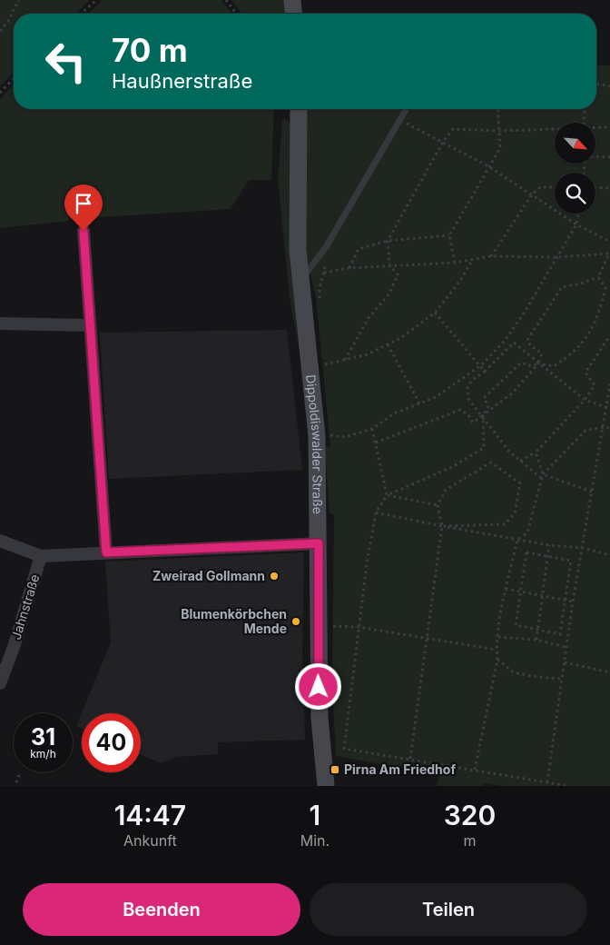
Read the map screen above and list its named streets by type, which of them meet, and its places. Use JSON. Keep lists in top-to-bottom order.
{
  "streets": {
    "street": ["Dippoldiswalder Straße", "Jahnstraße"]
  },
  "places": {
    "other": ["Zweirad Gollmann", "Blumenkörbchen Mende"],
    "transit": ["Pirna Am Friedhof"]
  },
  "north": "bottom right",
  "page": {
    "turn": ["70 m", "Haußnerstraße"],
    "speed": "31 km/h",
    "limit": "40",
    "eta": [
      "14:47",
      "Ankunft",
      "1",
      "Min.",
      "320",
      "m"
    ],
    "buttons": ["Beenden", "Teilen"]
  }
}
